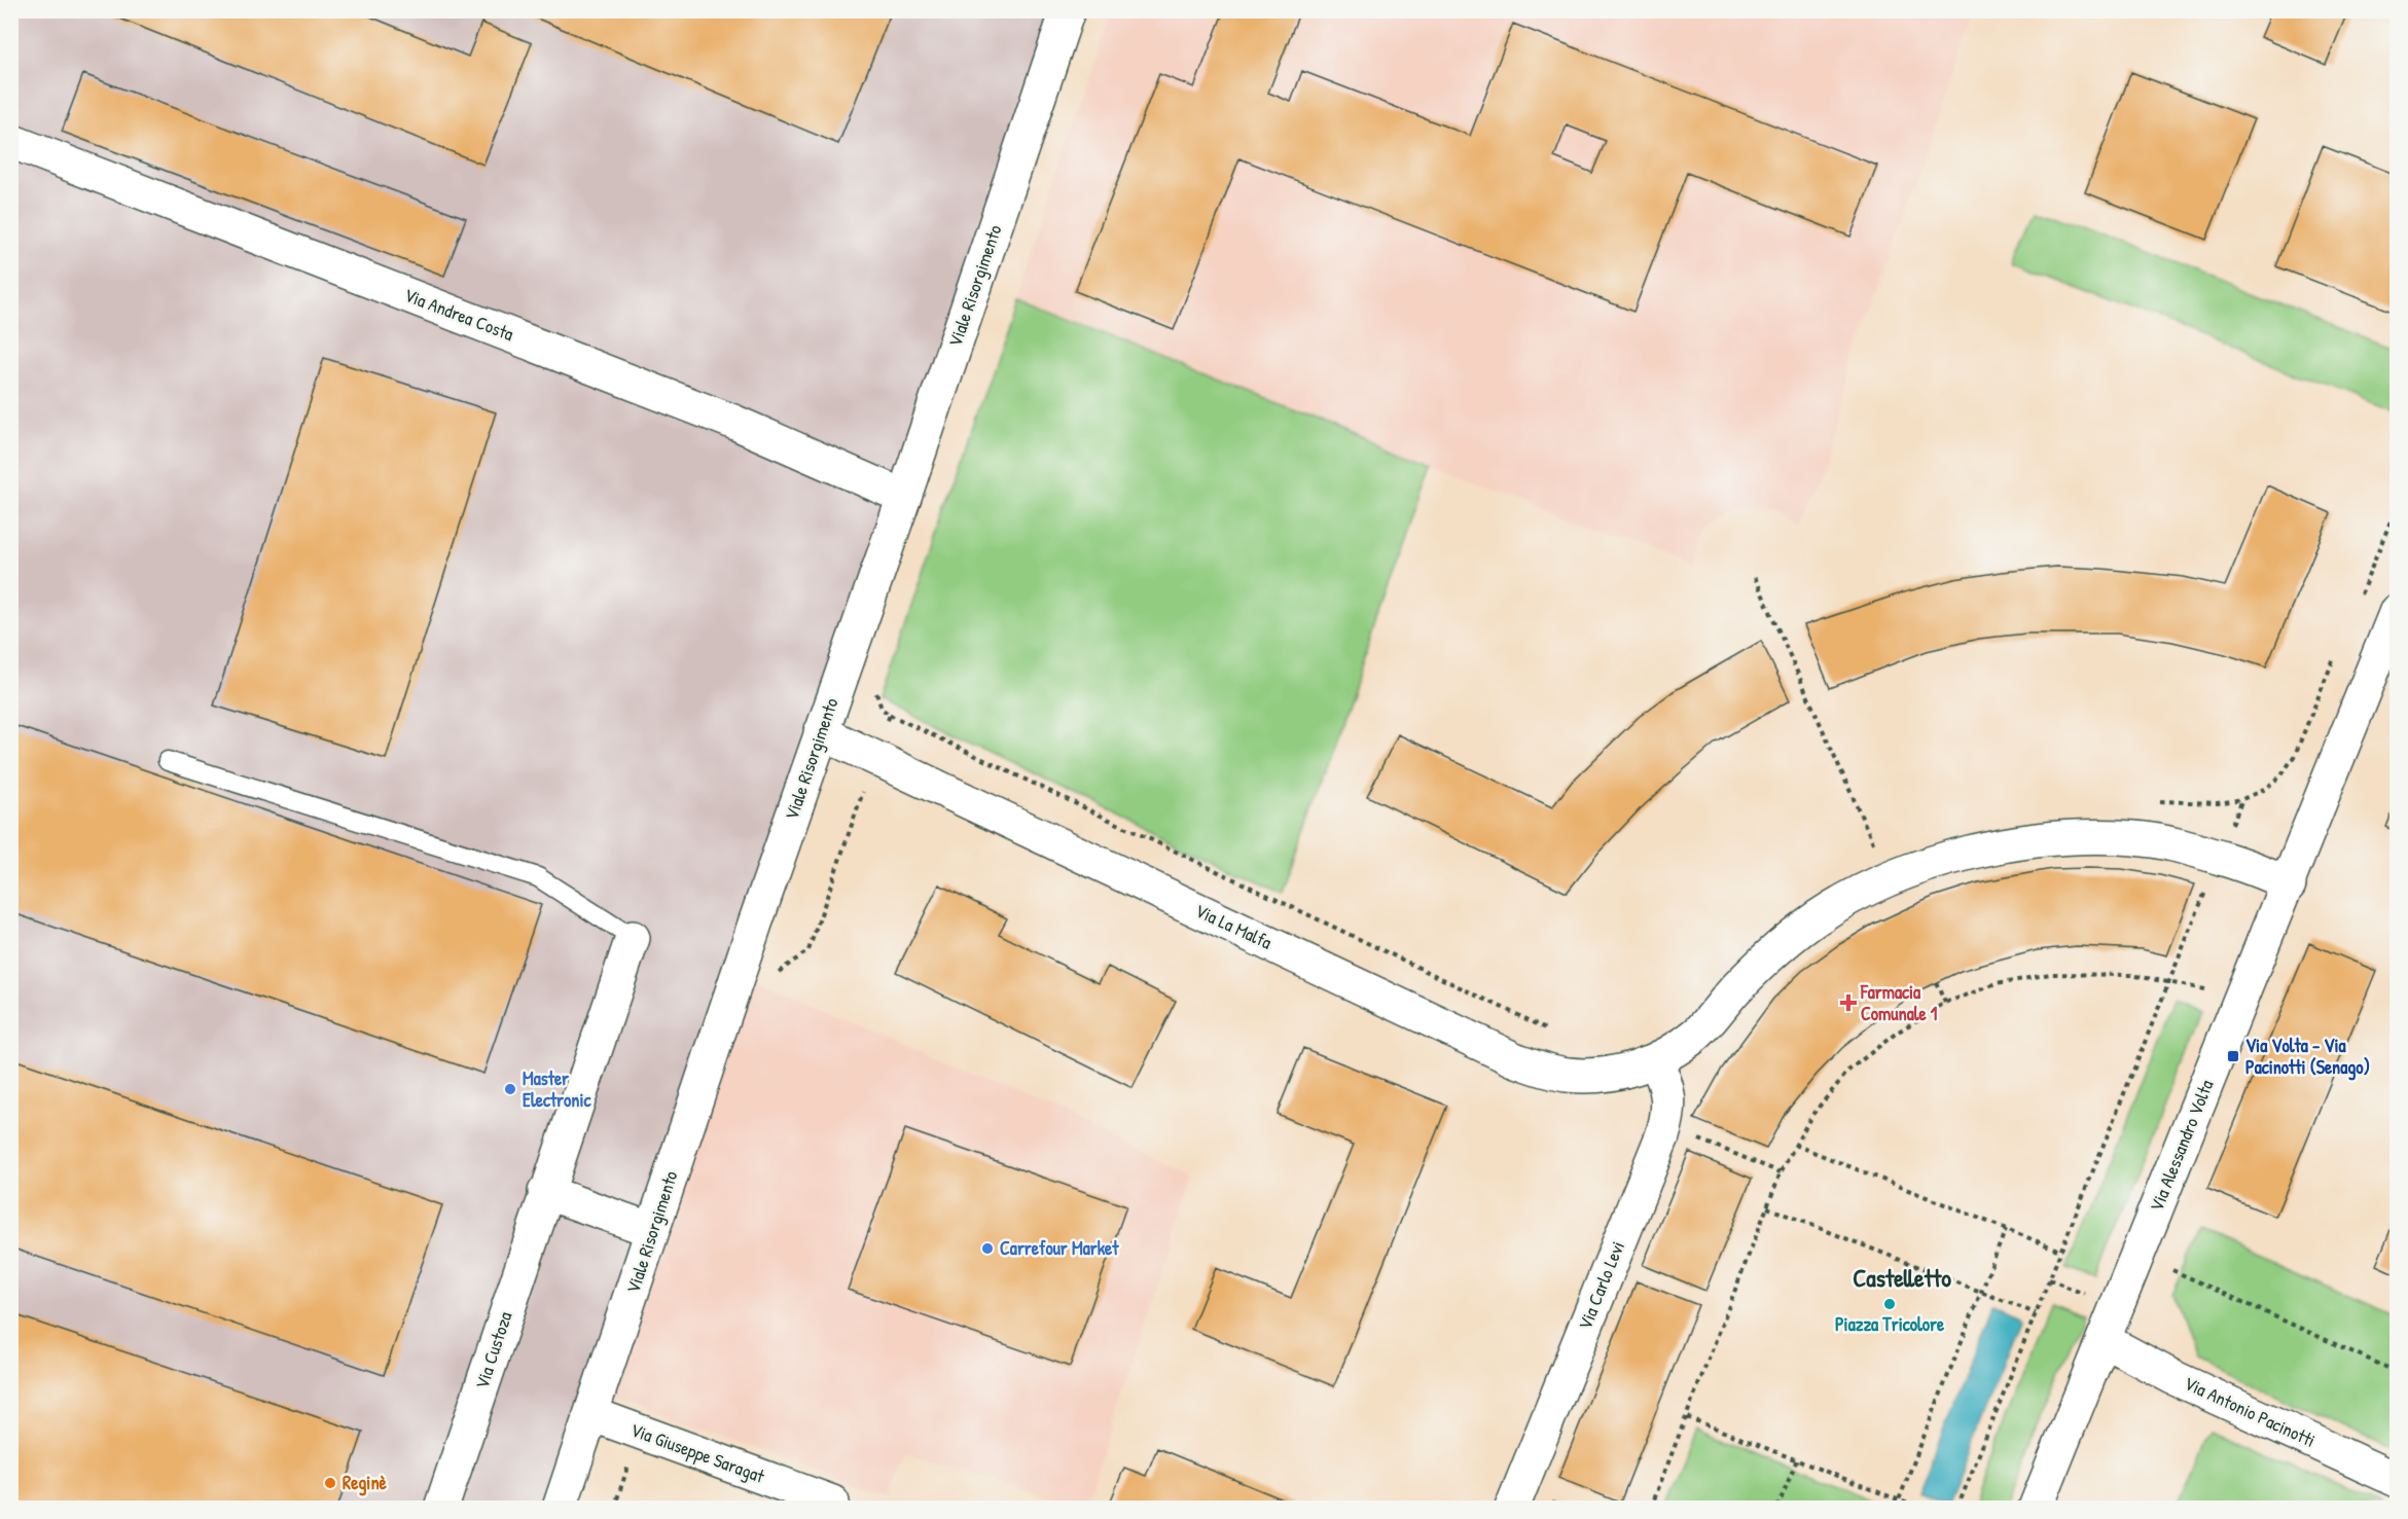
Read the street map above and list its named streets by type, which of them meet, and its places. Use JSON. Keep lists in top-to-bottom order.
{
  "streets": {
    "street": [
      "Viale Risorgimento",
      "Via Andrea Costa",
      "Via La Malfa",
      "Via Alessandro Volta",
      "Via Carlo Levi",
      "Via Custoza",
      "Via Antonio Pacinotti",
      "Via Giuseppe Saragat"
    ]
  },
  "crossings": [
    ["Viale Risorgimento", "Via Andrea Costa"],
    ["Viale Risorgimento", "Via La Malfa"],
    ["Viale Risorgimento", "Via Giuseppe Saragat"],
    ["Via La Malfa", "Via Alessandro Volta"],
    ["Via La Malfa", "Via Carlo Levi"],
    ["Via Alessandro Volta", "Via Antonio Pacinotti"]
  ],
  "districts": ["Castelletto"],
  "places": {
    "health": ["Farmacia Comunale 1"],
    "transit": ["Via Volta - Via Pacinotti (Senago)"],
    "other": [
      "Master Electronic",
      "Carrefour Market",
      "Piazza Tricolore",
      "Reginè"
    ]
  }
}
